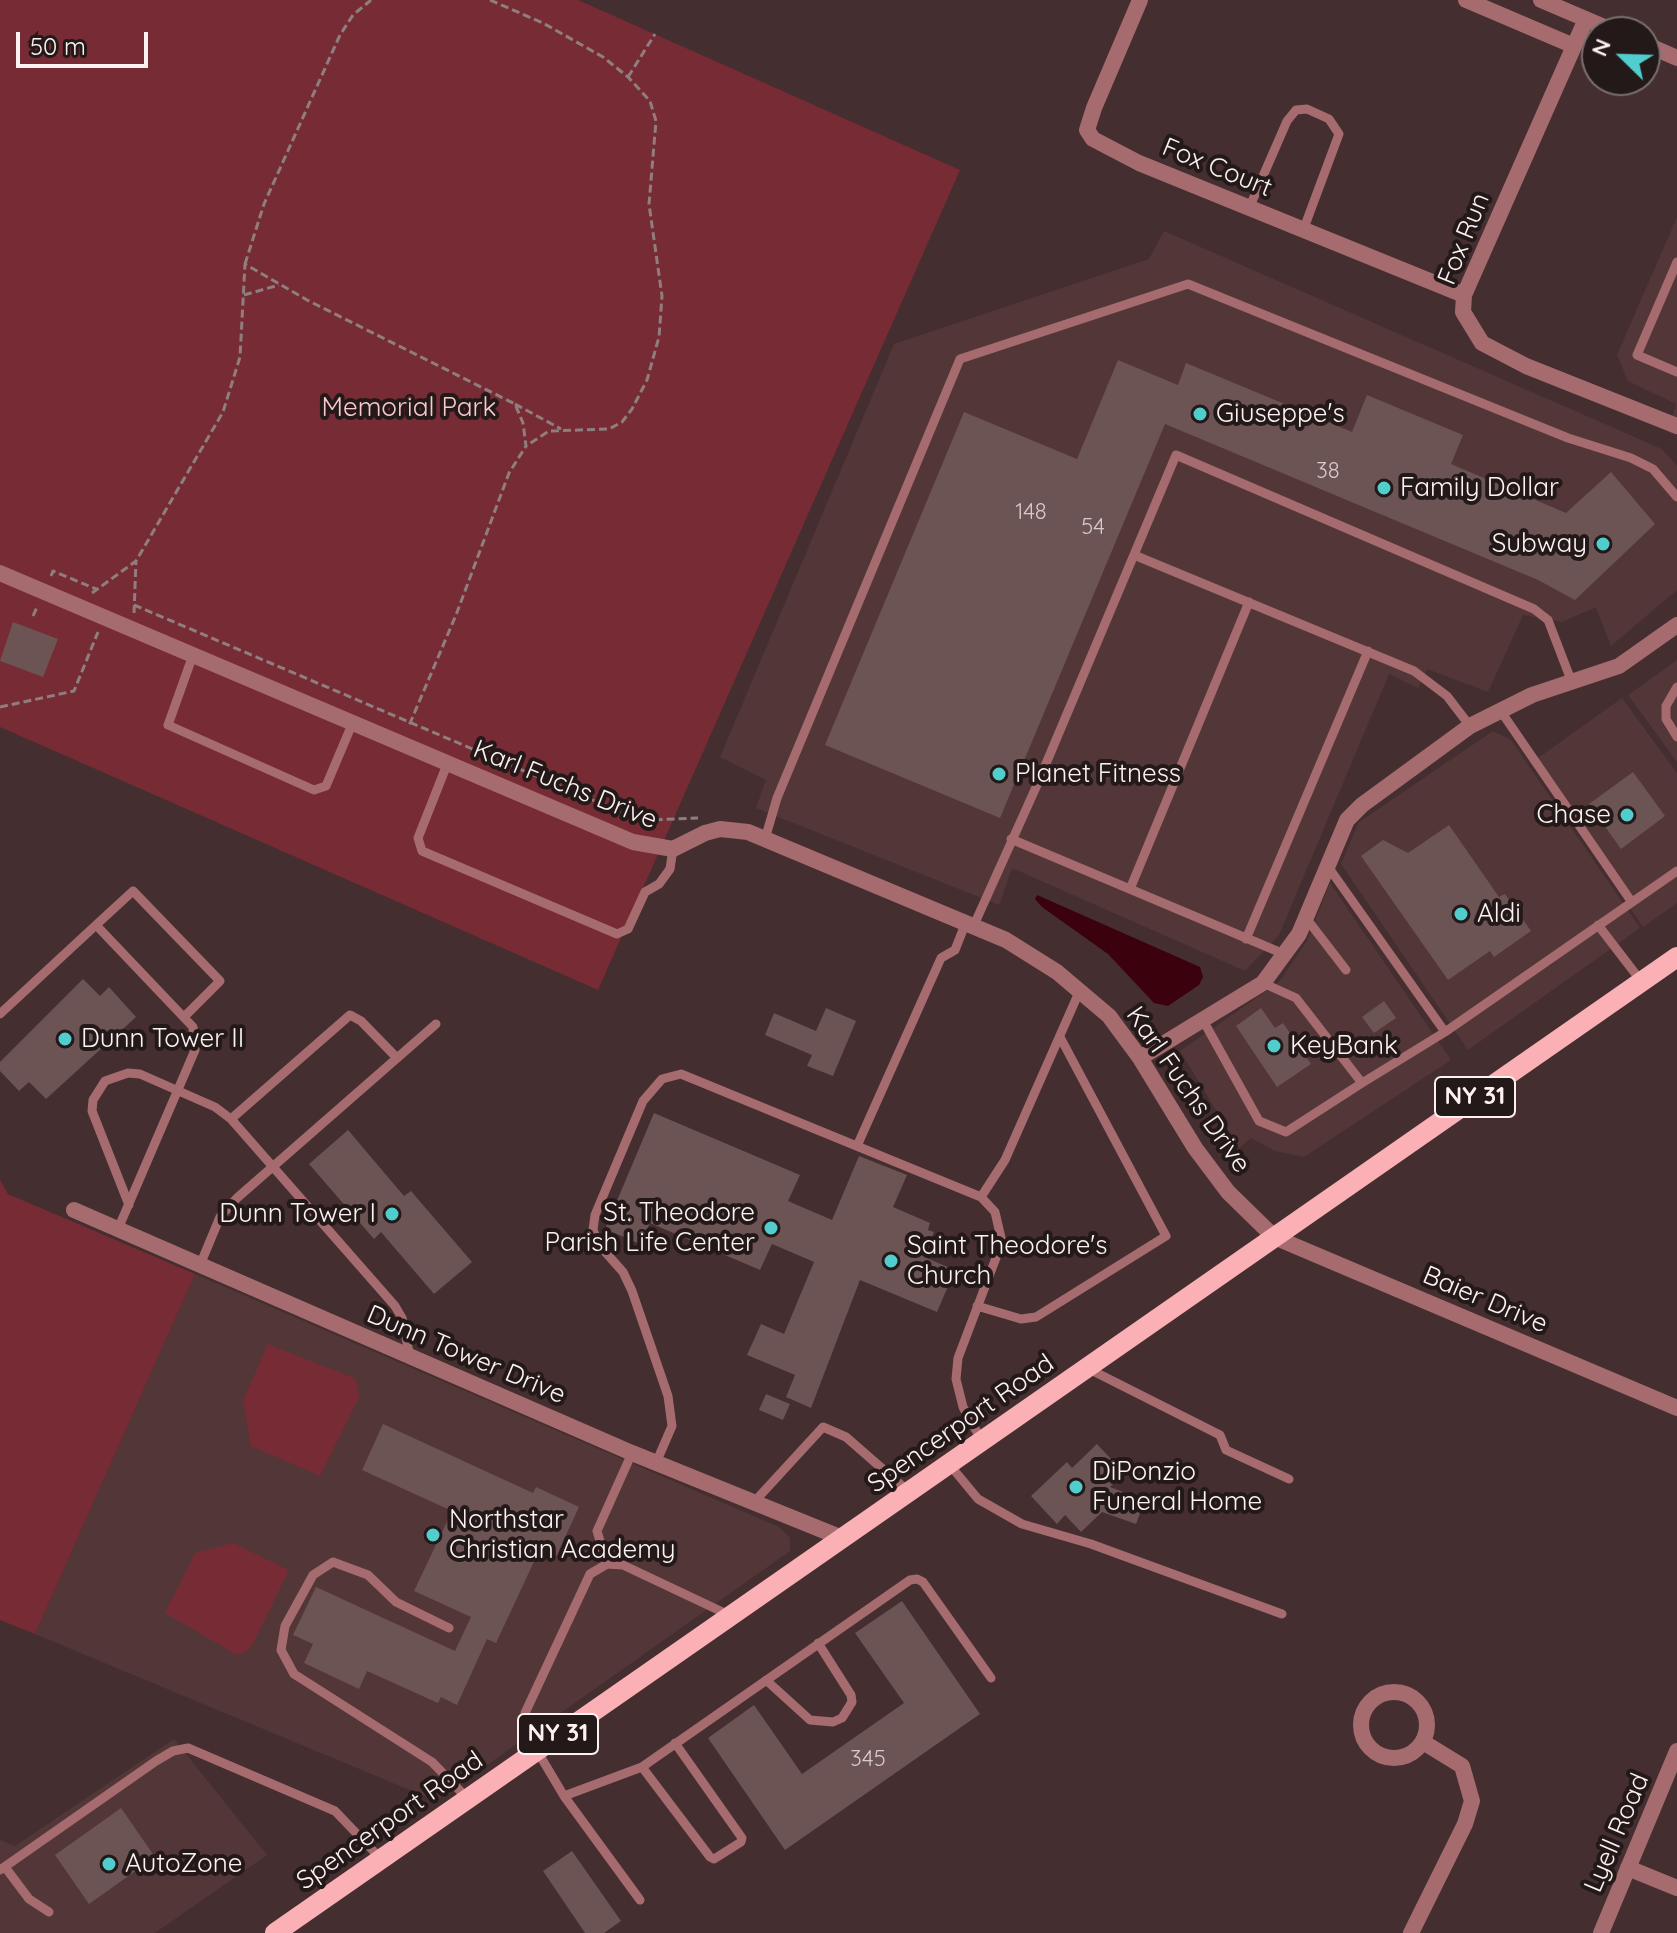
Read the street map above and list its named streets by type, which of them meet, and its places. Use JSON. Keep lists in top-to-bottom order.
{
  "streets": {
    "main road": ["NY 31", "Spencerport Road"],
    "street": [
      "Fox Court",
      "Fox Run",
      "Karl Fuchs Drive",
      "Baier Drive",
      "Dunn Tower Drive",
      "Lyell Road"
    ]
  },
  "crossings": [
    ["Fox Court", "Fox Run"],
    ["Karl Fuchs Drive", "Baier Drive"],
    ["Karl Fuchs Drive", "Spencerport Road"],
    ["Baier Drive", "Spencerport Road"],
    ["Dunn Tower Drive", "Spencerport Road"]
  ],
  "parks": ["Memorial Park"],
  "places": [
    "Giuseppe's",
    "Family Dollar",
    "Subway",
    "Planet Fitness",
    "Chase",
    "Aldi",
    "Dunn Tower II",
    "KeyBank",
    "Dunn Tower I",
    "St. Theodore Parish Life Center",
    "Saint Theodore's Church",
    "DiPonzio Funeral Home",
    "Northstar Christian Academy",
    "AutoZone"
  ],
  "house_numbers": [
    "38",
    "148",
    "54",
    "345"
  ],
  "scale_bar": "50 m",
  "north": "top left"
}
